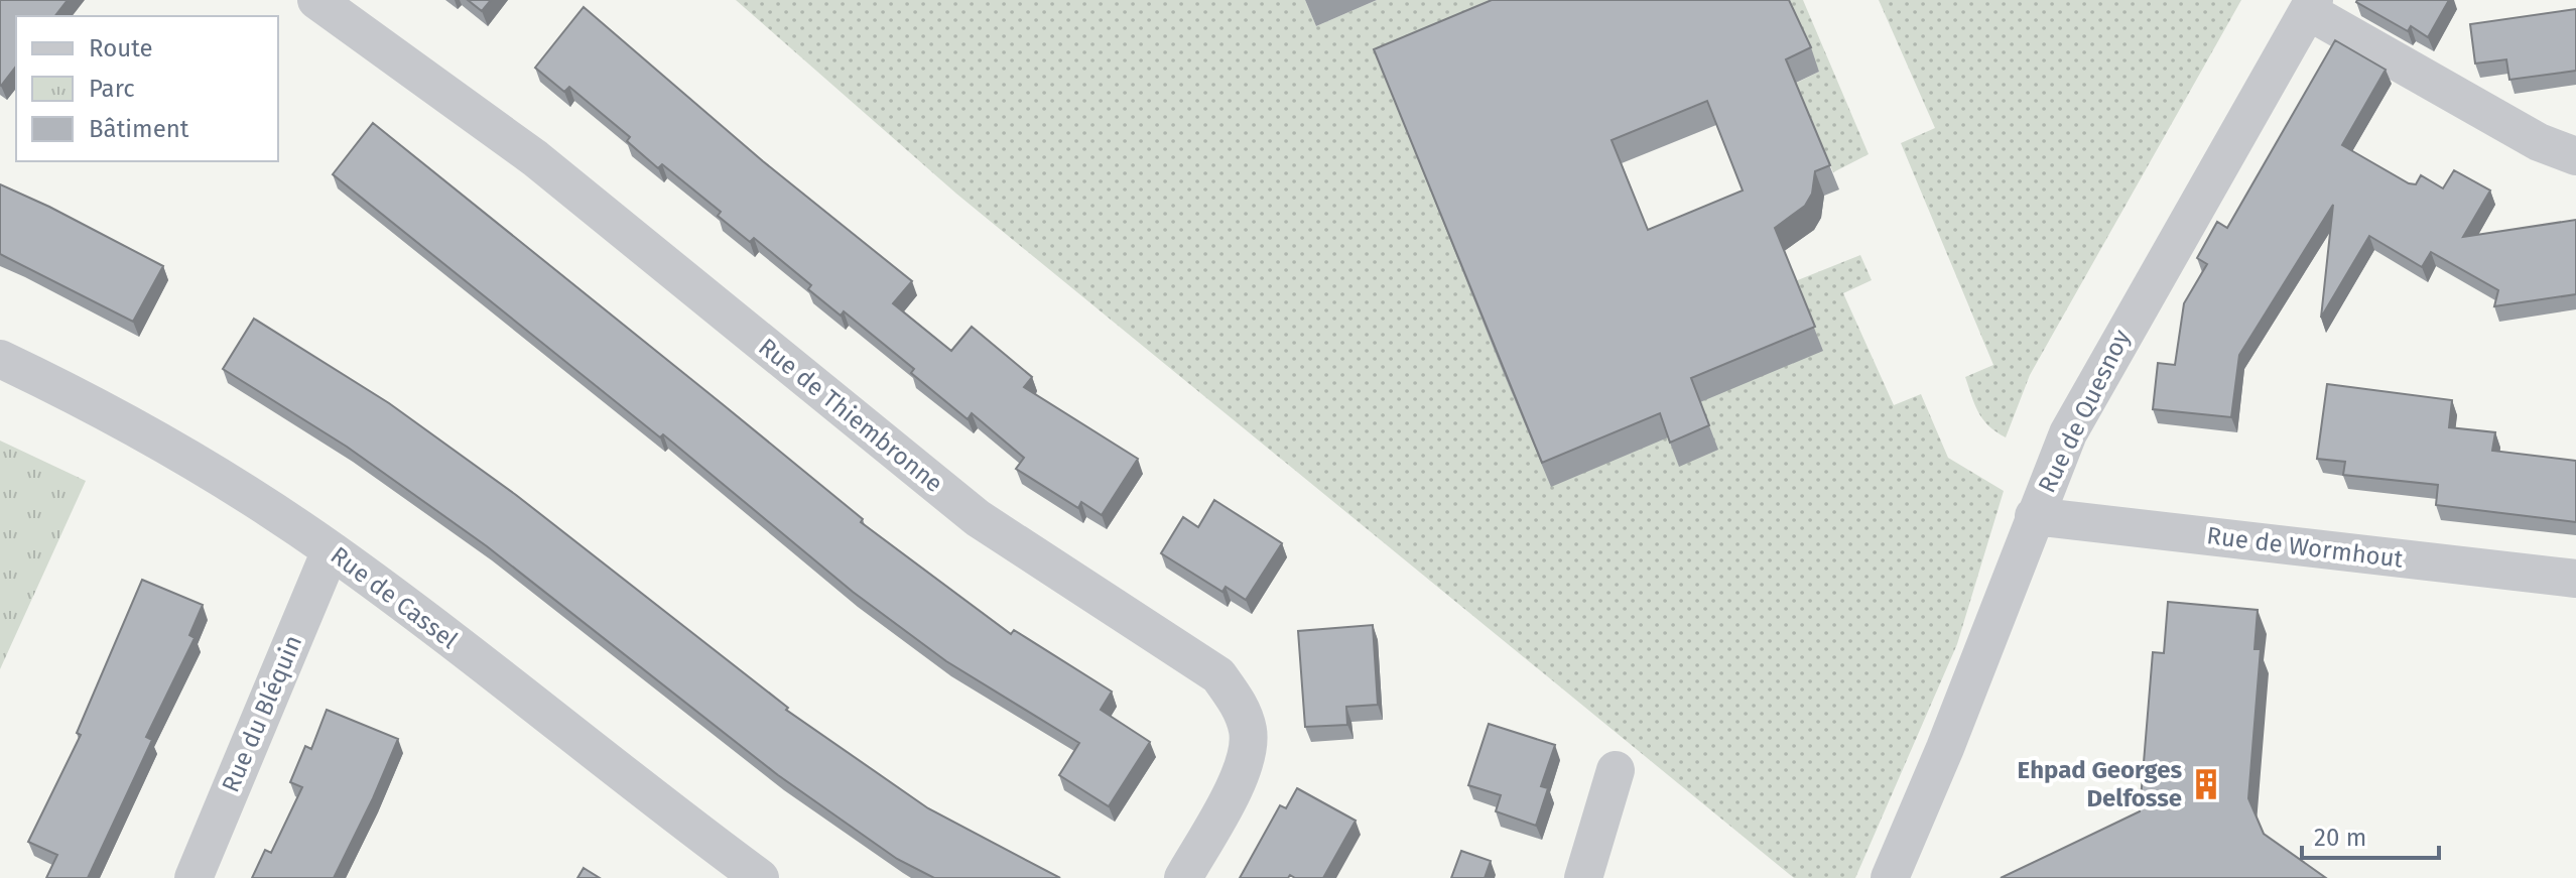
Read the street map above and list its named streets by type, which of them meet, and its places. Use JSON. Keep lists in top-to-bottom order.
{
  "streets": {
    "street": [
      "Rue de Quesnoy",
      "Rue de Thiembronne",
      "Rue de Wormhout",
      "Rue de Cassel",
      "Rue du Bléquin"
    ]
  },
  "crossings": [
    ["Rue de Quesnoy", "Rue de Wormhout"],
    ["Rue de Cassel", "Rue du Bléquin"]
  ],
  "places": {
    "building": ["Ehpad Georges Delfosse"]
  },
  "legend": ["Route", "Parc", "Bâtiment"],
  "scale_bar": "20 m"
}
